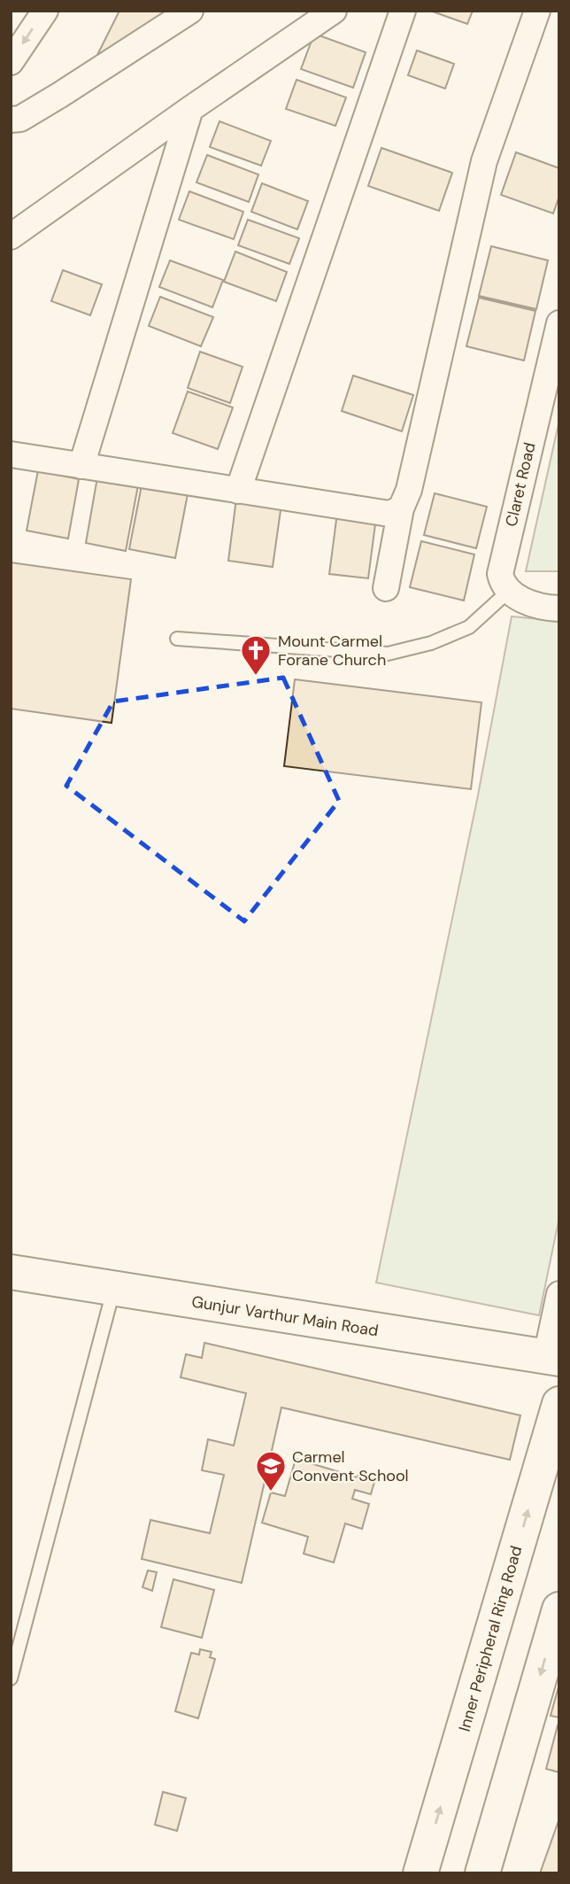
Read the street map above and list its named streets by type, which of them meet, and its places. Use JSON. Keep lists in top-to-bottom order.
{
  "streets": {
    "main road": ["Gunjur Varthur Main Road", "Inner Peripheral Ring Road"],
    "street": ["Claret Road"]
  },
  "places": {
    "church": ["Mount Carmel Forane Church"],
    "school or university": ["Carmel Convent School"]
  }
}
